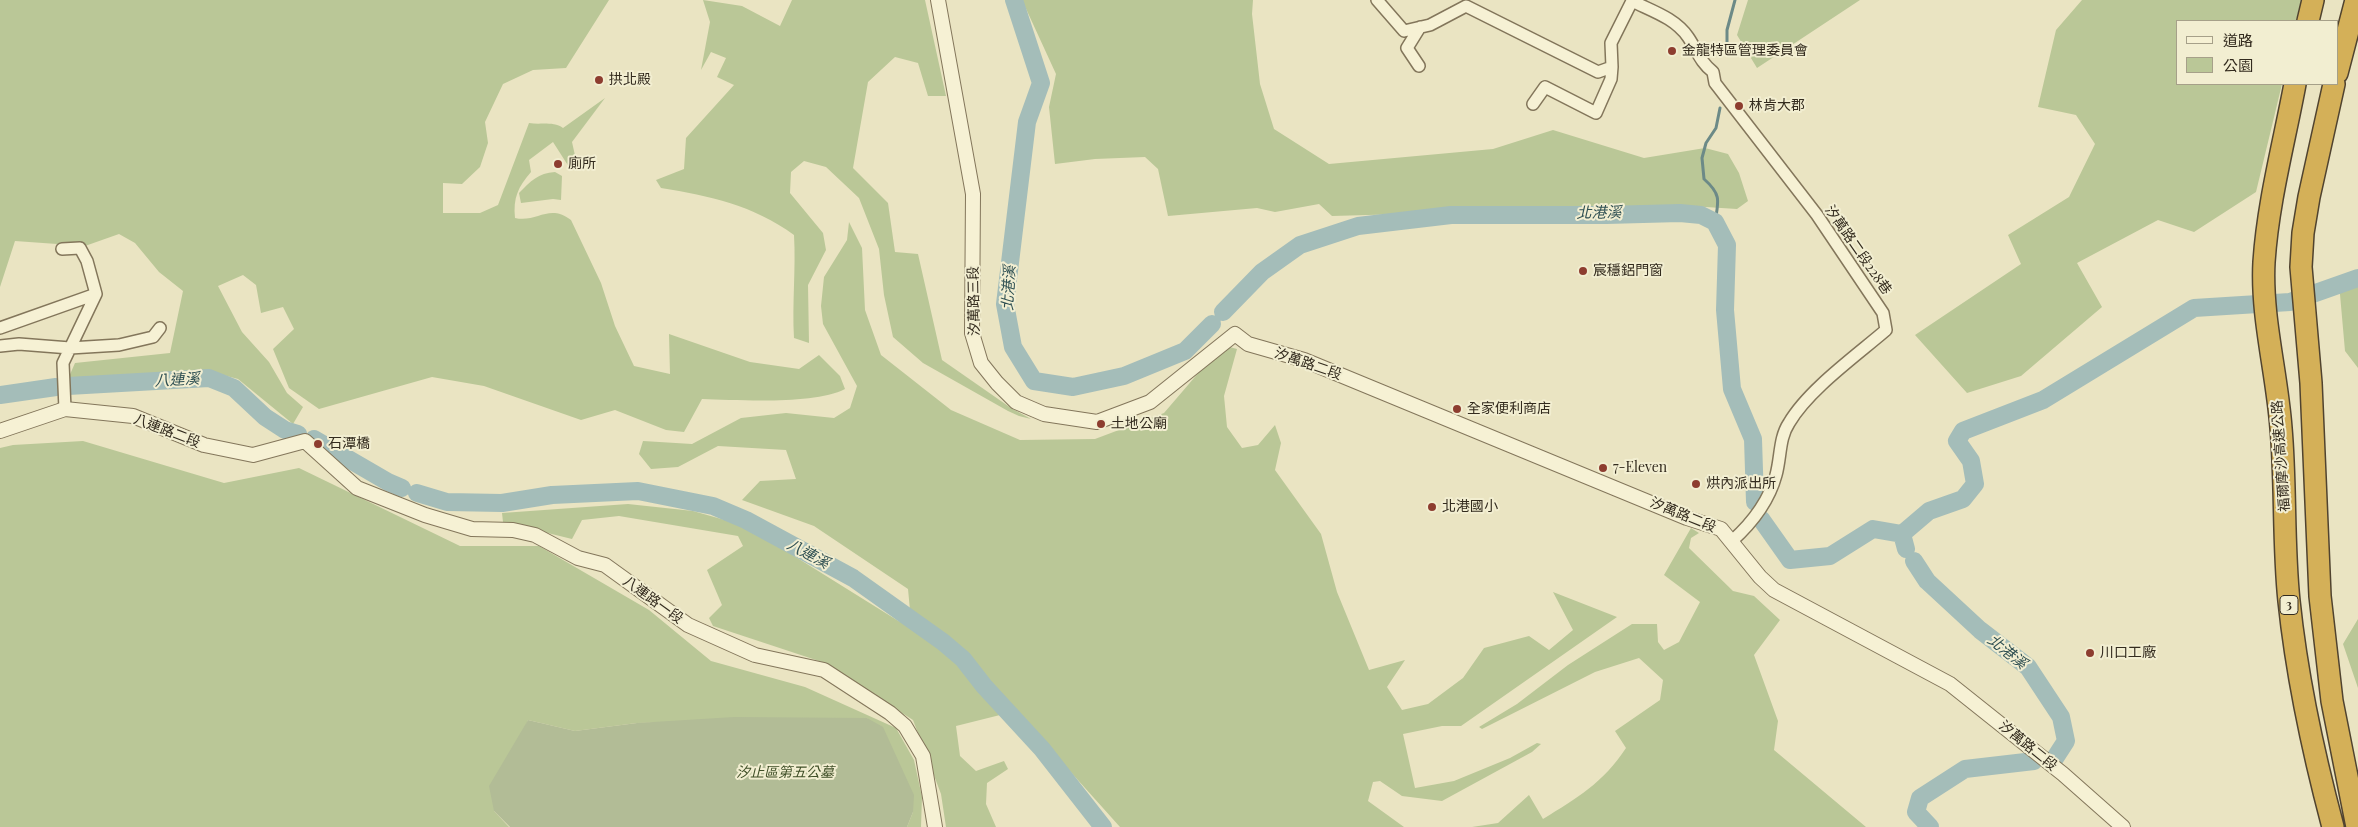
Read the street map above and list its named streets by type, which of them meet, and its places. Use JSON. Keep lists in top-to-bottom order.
{
  "streets": {
    "highway": ["福爾摩沙高速公路", "3"],
    "street": [
      "汐萬路二段228巷",
      "汐萬路三段",
      "汐萬路二段",
      "八連路二段",
      "八連路一段"
    ]
  },
  "crossings": [
    ["汐萬路二段228巷", "汐萬路二段"],
    ["汐萬路三段", "汐萬路二段"],
    ["八連路二段", "八連路一段"]
  ],
  "water": ["北港溪", "八連溪"],
  "parks": ["汐止區第五公墓"],
  "places": [
    "金龍特區管理委員會",
    "拱北殿",
    "林肯大郡",
    "廁所",
    "宸穩鋁門窗",
    "全家便利商店",
    "土地公廟",
    "石潭橋",
    "7-Eleven",
    "烘內派出所",
    "北港國小",
    "川口工廠"
  ],
  "legend": ["道路", "公園"]
}
